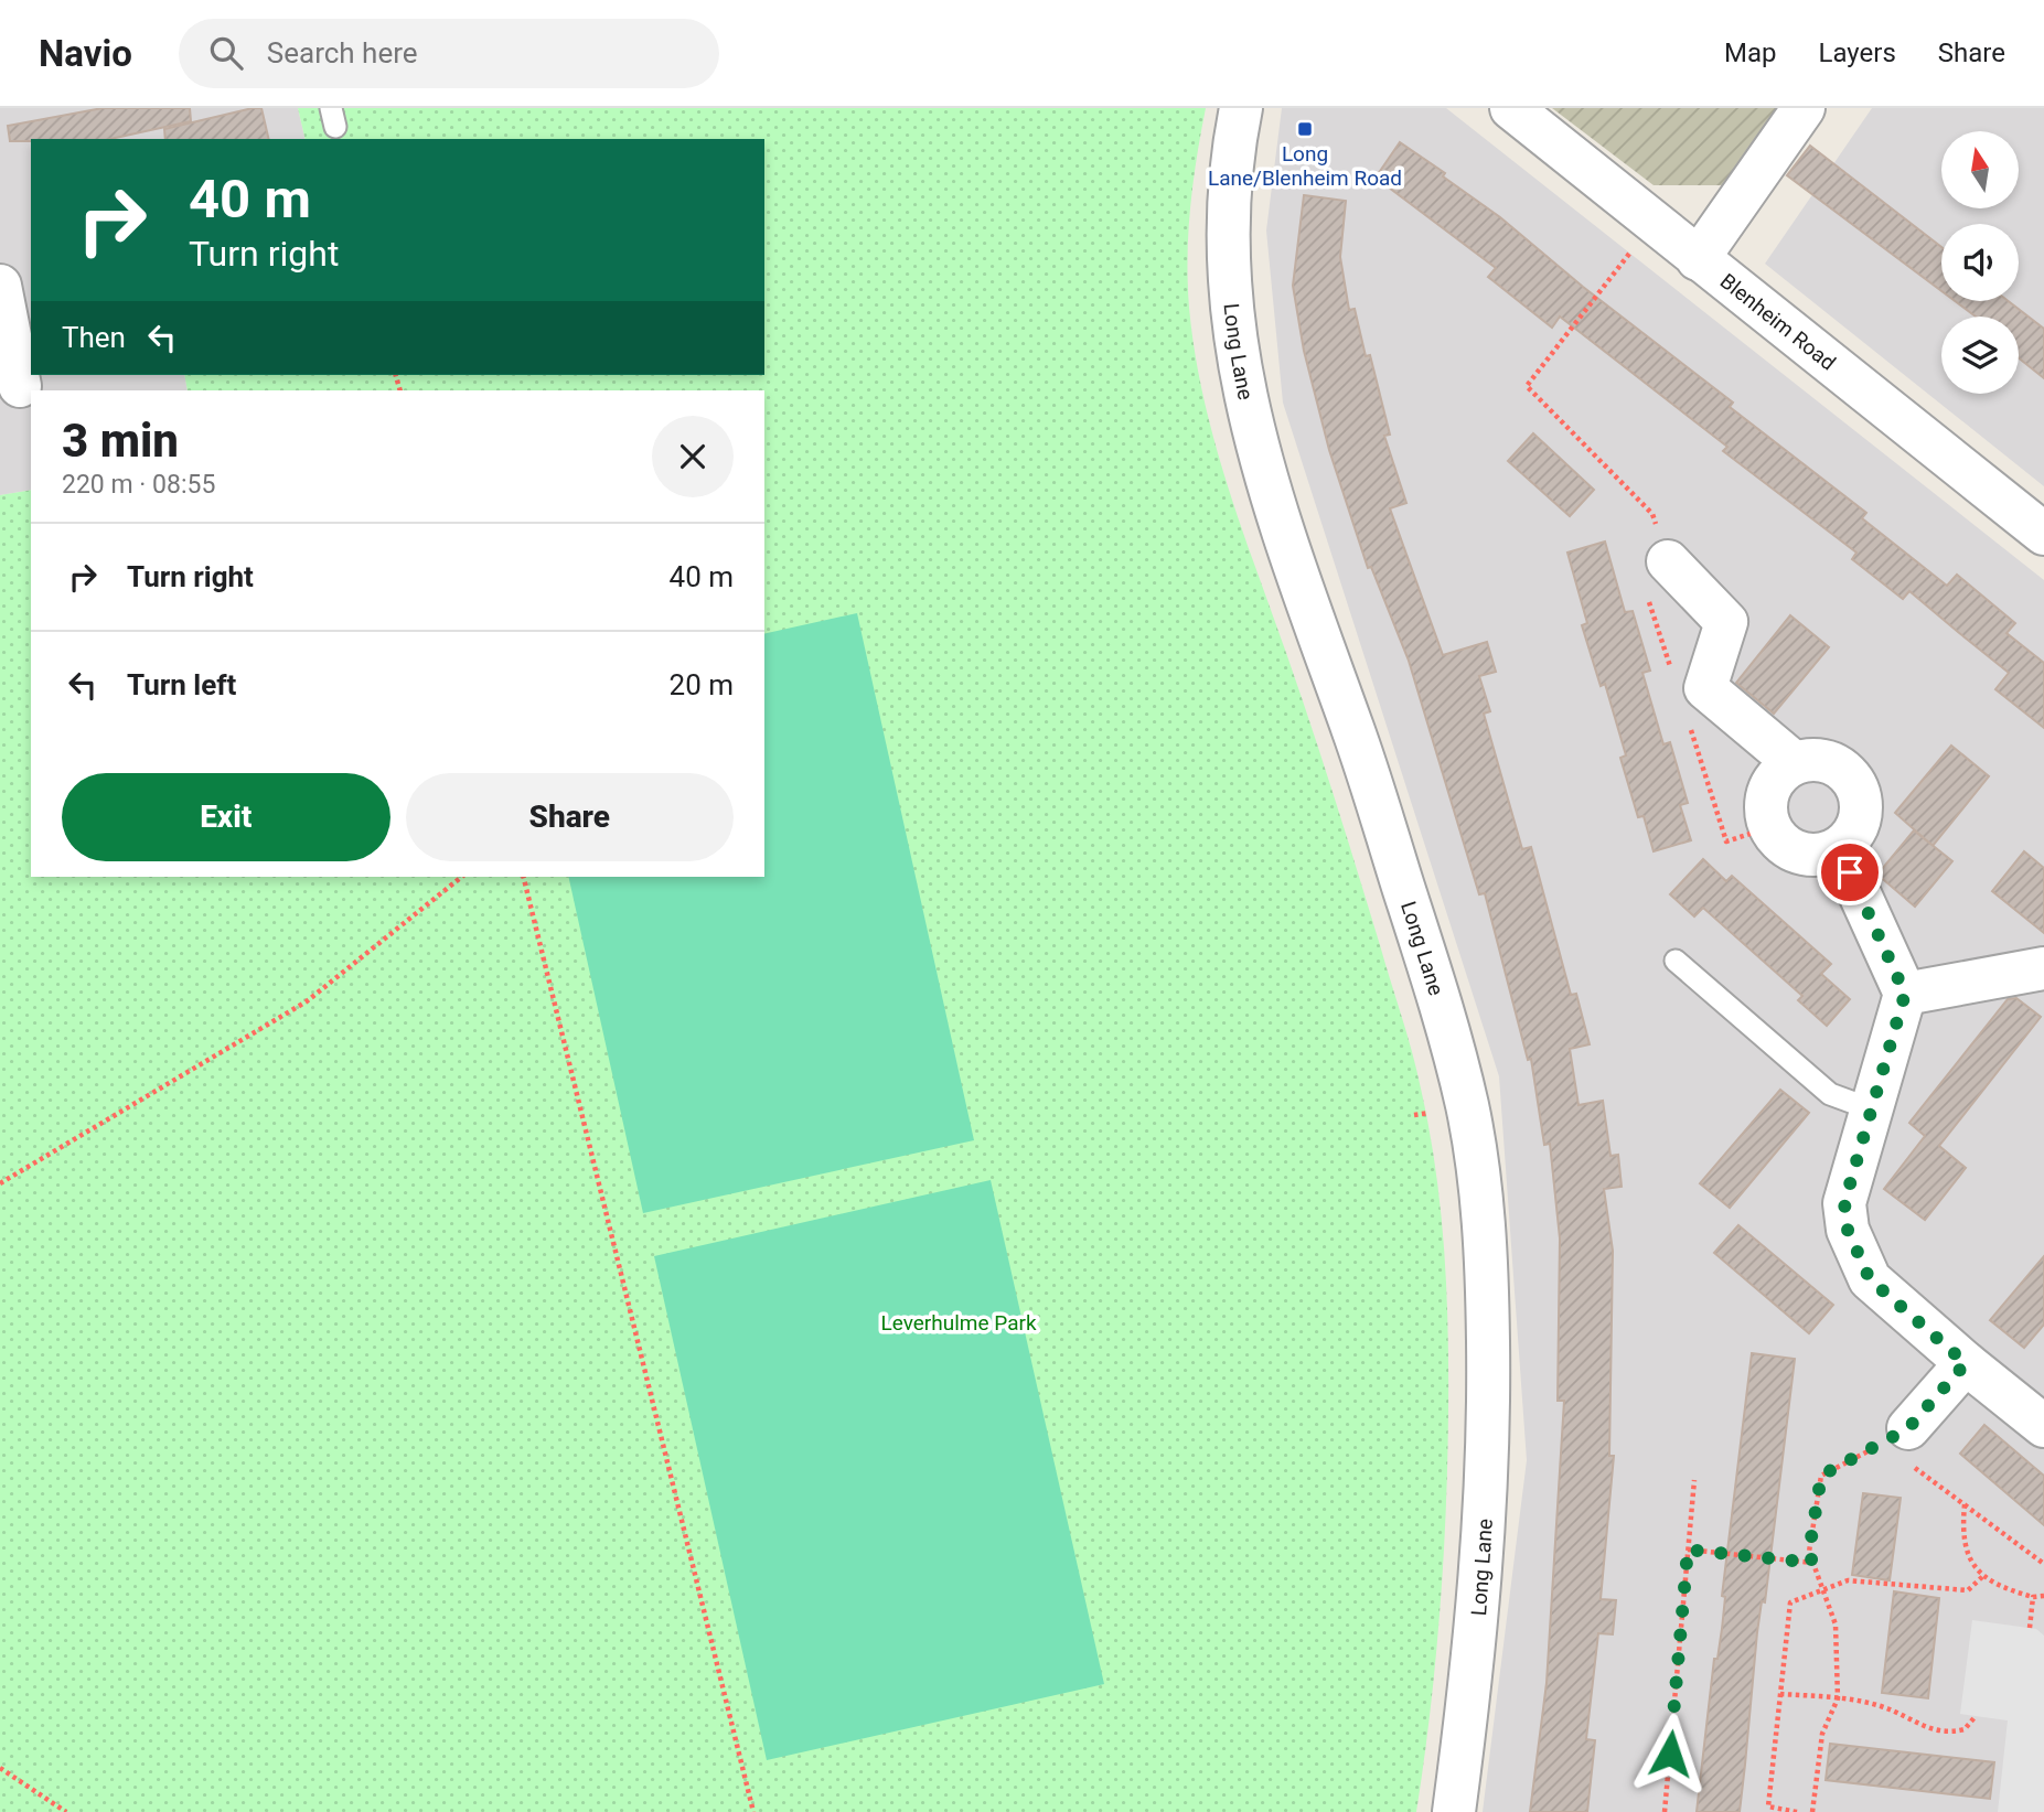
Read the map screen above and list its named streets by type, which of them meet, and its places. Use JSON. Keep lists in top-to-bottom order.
{
  "streets": {
    "street": ["Blenheim Road", "Long Lane"]
  },
  "parks": ["Leverhulme Park"],
  "places": {
    "transit": ["Long Lane/Blenheim Road"]
  },
  "north": "top",
  "page": {
    "header": "Navio",
    "search": "Search here",
    "nav": ["Map", "Layers", "Share"],
    "turn": ["40 m", "Turn right"],
    "then": "Then",
    "heading": ["3 min", "220 m · 08:55"],
    "list": [
      {
        "name": "Turn right",
        "value": "40 m"
      },
      {
        "name": "Turn left",
        "value": "20 m"
      }
    ],
    "buttons": ["Exit", "Share"]
  }
}
